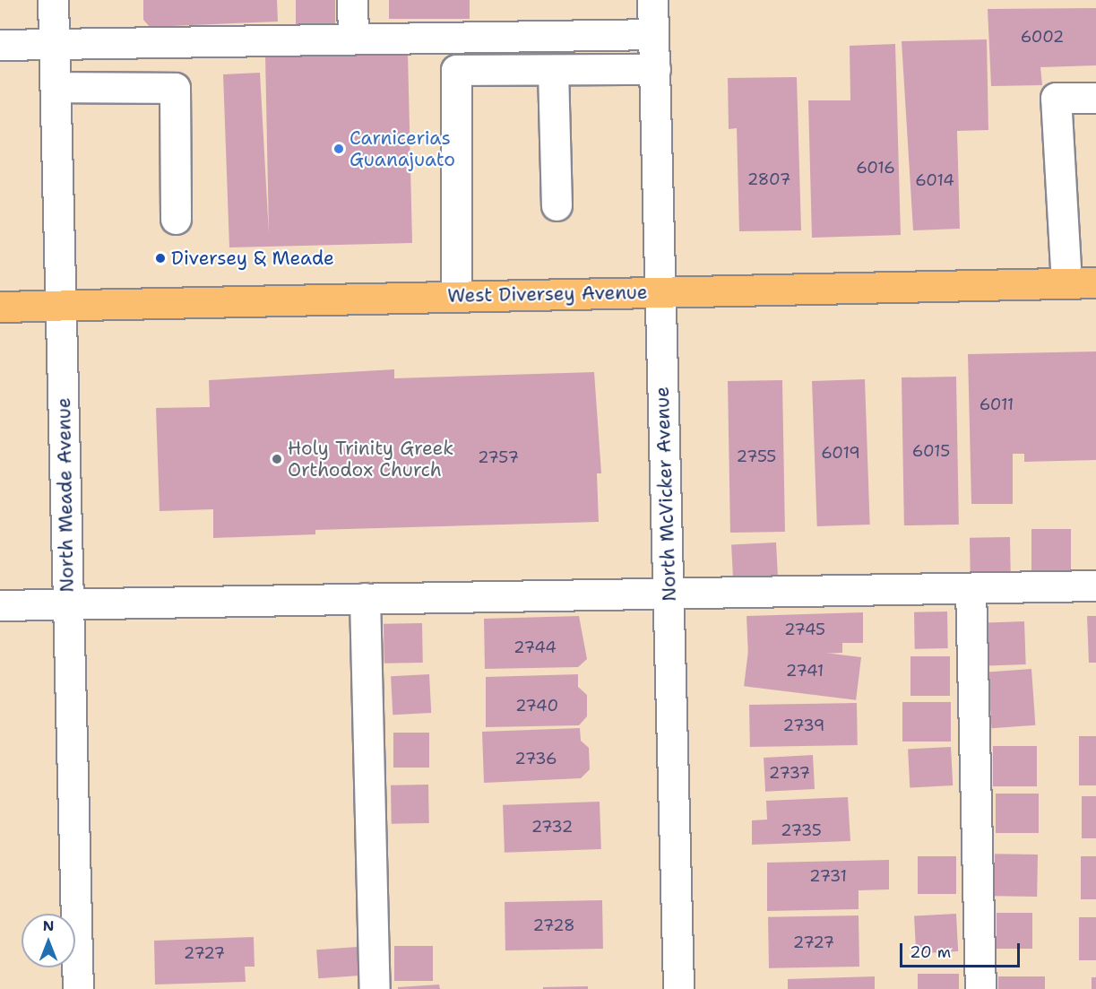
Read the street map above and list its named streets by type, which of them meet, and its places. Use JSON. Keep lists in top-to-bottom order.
{
  "streets": {
    "main road": ["West Diversey Avenue"],
    "street": ["North McVicker Avenue", "North Meade Avenue"]
  },
  "crossings": [
    ["West Diversey Avenue", "North McVicker Avenue"],
    ["West Diversey Avenue", "North Meade Avenue"]
  ],
  "places": ["Carnicerias Guanajuato", "Diversey & Meade", "Holy Trinity Greek Orthodox Church"],
  "house_numbers": [
    "6002",
    "6016",
    "2807",
    "6014",
    "6011",
    "6015",
    "6019",
    "2755",
    "2757",
    "2745",
    "2744",
    "2741",
    "2740",
    "2739",
    "2736",
    "2737",
    "2732",
    "2735",
    "2731",
    "2728",
    "2727",
    "2727"
  ],
  "scale_bar": "20 m",
  "north": "top"
}
